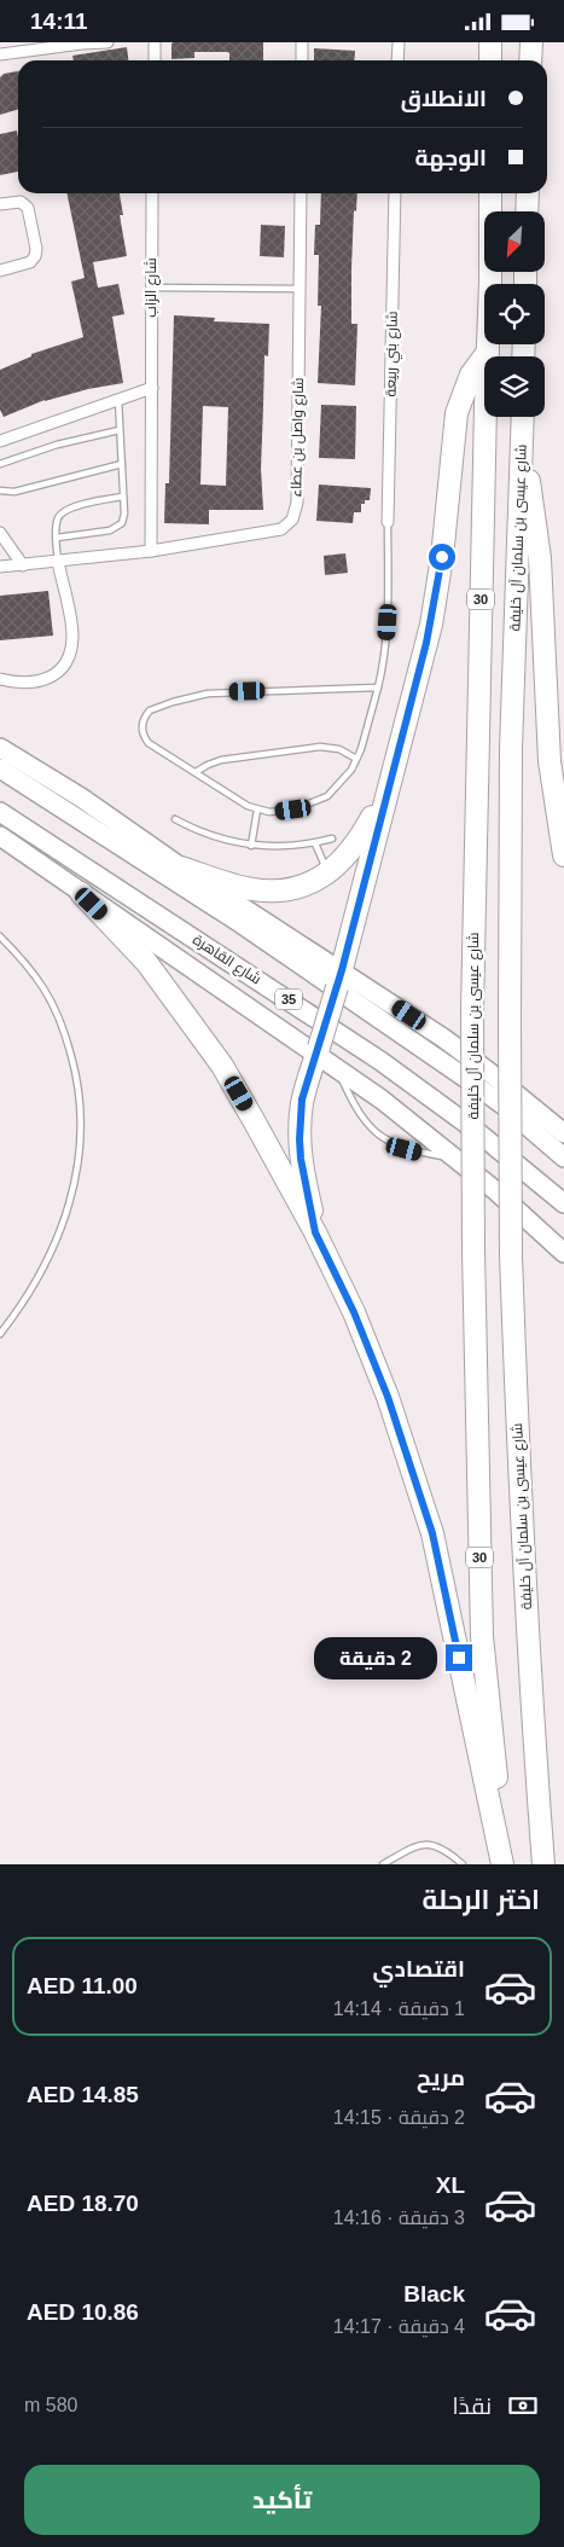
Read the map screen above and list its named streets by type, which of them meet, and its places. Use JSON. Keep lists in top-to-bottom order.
{
  "streets": {
    "highway": ["شارع عيسى بن سلمان آل خليفة", "30"],
    "main road": ["شارع القاهرة", "35"],
    "street": ["شارع الزاب", "شارع بني ربيعة", "شارع واصل بن عطاء"]
  },
  "crossings": [
    ["شارع الزاب", "شارع واصل بن عطاء"]
  ],
  "north": "bottom left",
  "page": {
    "status": "14:11",
    "banner": ["الانطلاق", "الوجهة"],
    "bubble": "2 دقيقة",
    "heading": "اختر الرحلة",
    "list": [
      {
        "name": "اقتصادي",
        "note": "1 دقيقة · 14:14",
        "value": "AED 11.00"
      },
      {
        "name": "مريح",
        "note": "2 دقيقة · 14:15",
        "value": "AED 14.85"
      },
      {
        "name": "XL",
        "note": "3 دقيقة · 14:16",
        "value": "AED 18.70"
      },
      {
        "name": "Black",
        "note": "4 دقيقة · 14:17",
        "value": "AED 10.86"
      }
    ],
    "pay": ["نقدًا", "580 m"],
    "buttons": "تأكيد"
  }
}
